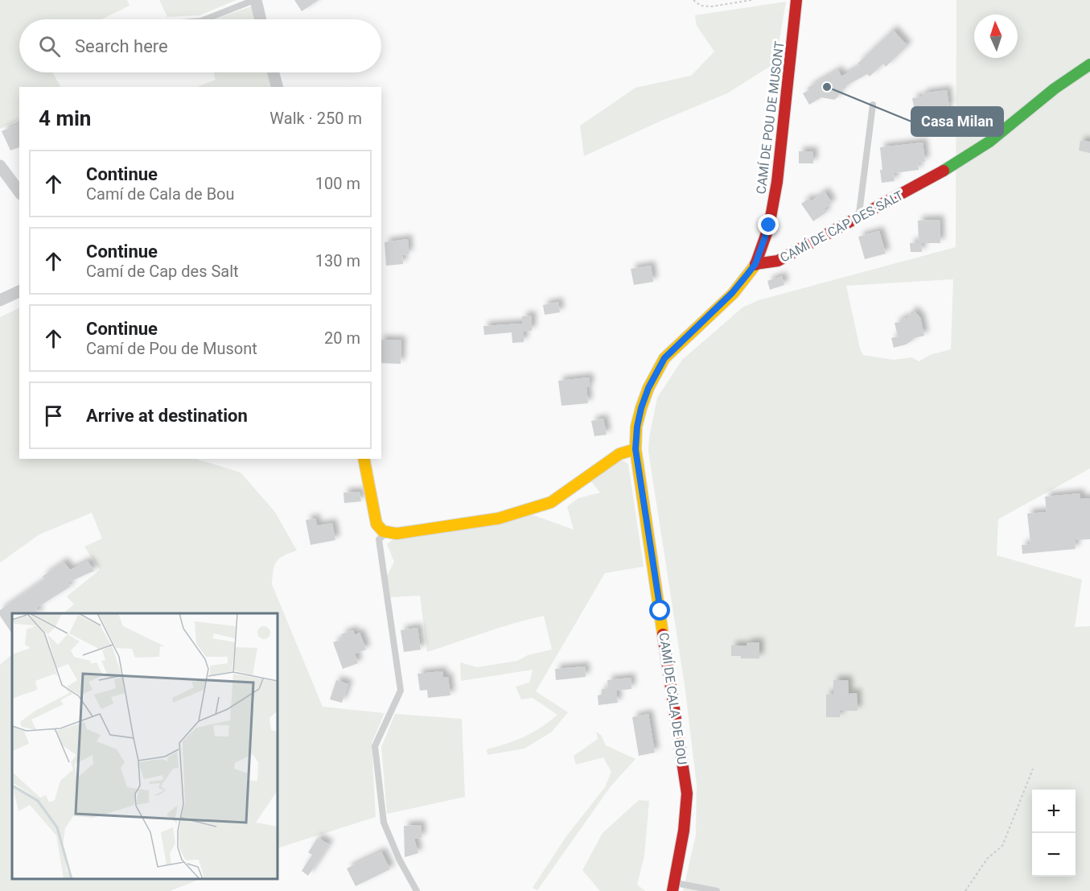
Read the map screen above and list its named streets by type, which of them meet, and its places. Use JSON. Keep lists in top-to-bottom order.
{
  "streets": {
    "street": ["CAMÍ DE POU DE MUSONT", "CAMÍ DE CAP DES SALT", "CAMÍ DE CALA DE BOU"]
  },
  "crossings": [
    ["CAMÍ DE POU DE MUSONT", "CAMÍ DE CAP DES SALT"]
  ],
  "places": ["Casa Milan"],
  "north": "top",
  "page": {
    "search": "Search here",
    "heading": ["4 min", "Walk · 250 m"],
    "list": [
      ["Continue", "Camí de Cala de Bou", "100 m"],
      ["Continue", "Camí de Cap des Salt", "130 m"],
      ["Continue", "Camí de Pou de Musont", "20 m"],
      "Arrive at destination"
    ],
    "map_buttons": ["+", "−"]
  }
}
